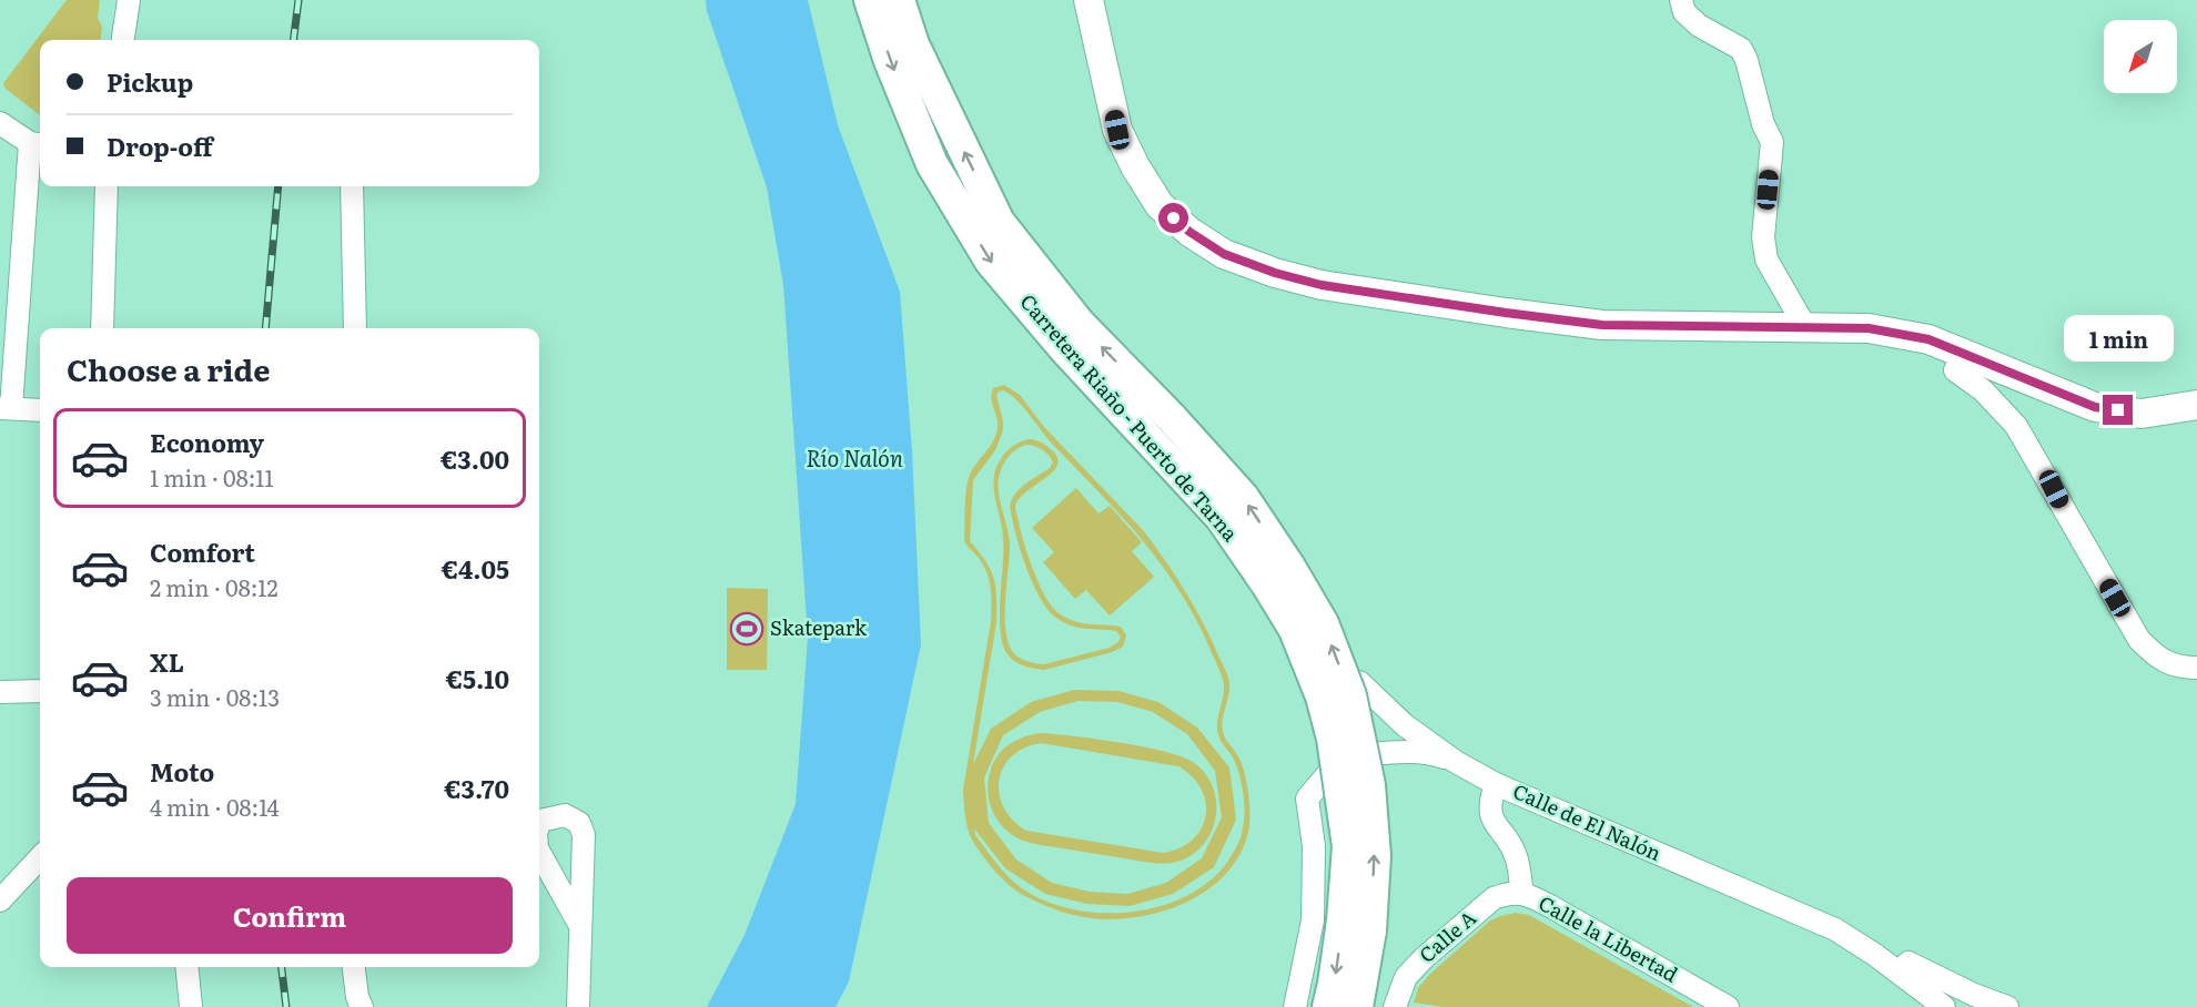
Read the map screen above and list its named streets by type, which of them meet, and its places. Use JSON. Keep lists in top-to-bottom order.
{
  "streets": {
    "highway": ["Carretera Riaño - Puerto de Tarna"],
    "street": ["Calle de El Nalón", "Calle A", "Calle la Libertad"]
  },
  "crossings": [
    ["Calle A", "Calle la Libertad"]
  ],
  "water": ["Río Nalón"],
  "places": {
    "sports": ["Skatepark"]
  },
  "north": "bottom left",
  "page": {
    "banner": ["Pickup", "Drop-off"],
    "bubble": "1 min",
    "heading": "Choose a ride",
    "list": [
      {
        "name": "Economy",
        "note": "1 min · 08:11",
        "value": "€3.00"
      },
      {
        "name": "Comfort",
        "note": "2 min · 08:12",
        "value": "€4.05"
      },
      {
        "name": "XL",
        "note": "3 min · 08:13",
        "value": "€5.10"
      },
      {
        "name": "Moto",
        "note": "4 min · 08:14",
        "value": "€3.70"
      }
    ],
    "buttons": "Confirm"
  }
}
